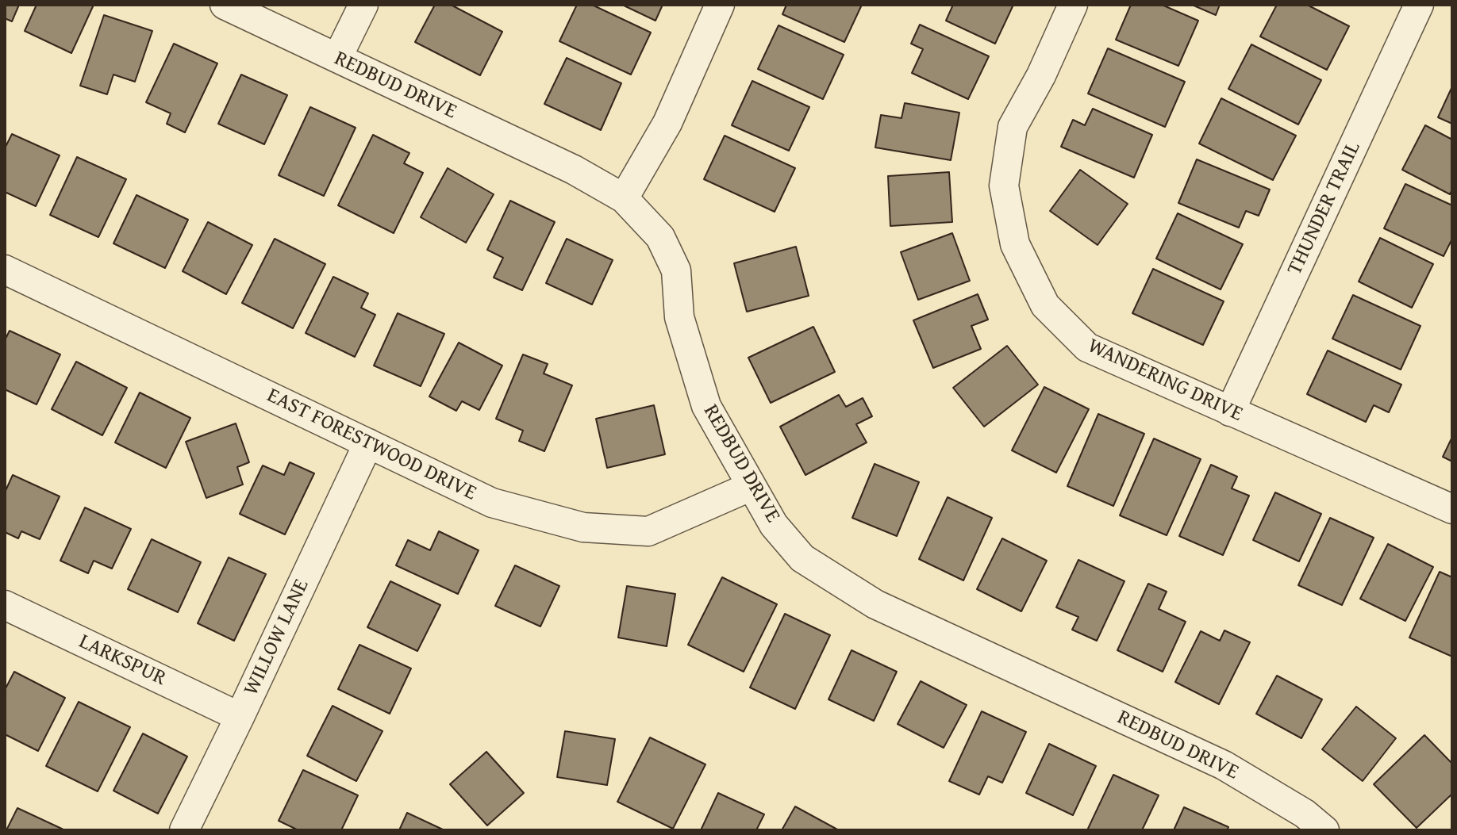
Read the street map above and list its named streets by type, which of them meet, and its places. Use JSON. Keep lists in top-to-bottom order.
{
  "streets": {
    "street": [
      "REDBUD DRIVE",
      "THUNDER TRAIL",
      "WANDERING DRIVE",
      "EAST FORESTWOOD DRIVE",
      "WILLOW LANE",
      "LARKSPUR"
    ]
  },
  "crossings": [
    ["REDBUD DRIVE", "EAST FORESTWOOD DRIVE"],
    ["THUNDER TRAIL", "WANDERING DRIVE"],
    ["EAST FORESTWOOD DRIVE", "WILLOW LANE"],
    ["WILLOW LANE", "LARKSPUR"]
  ]
}
